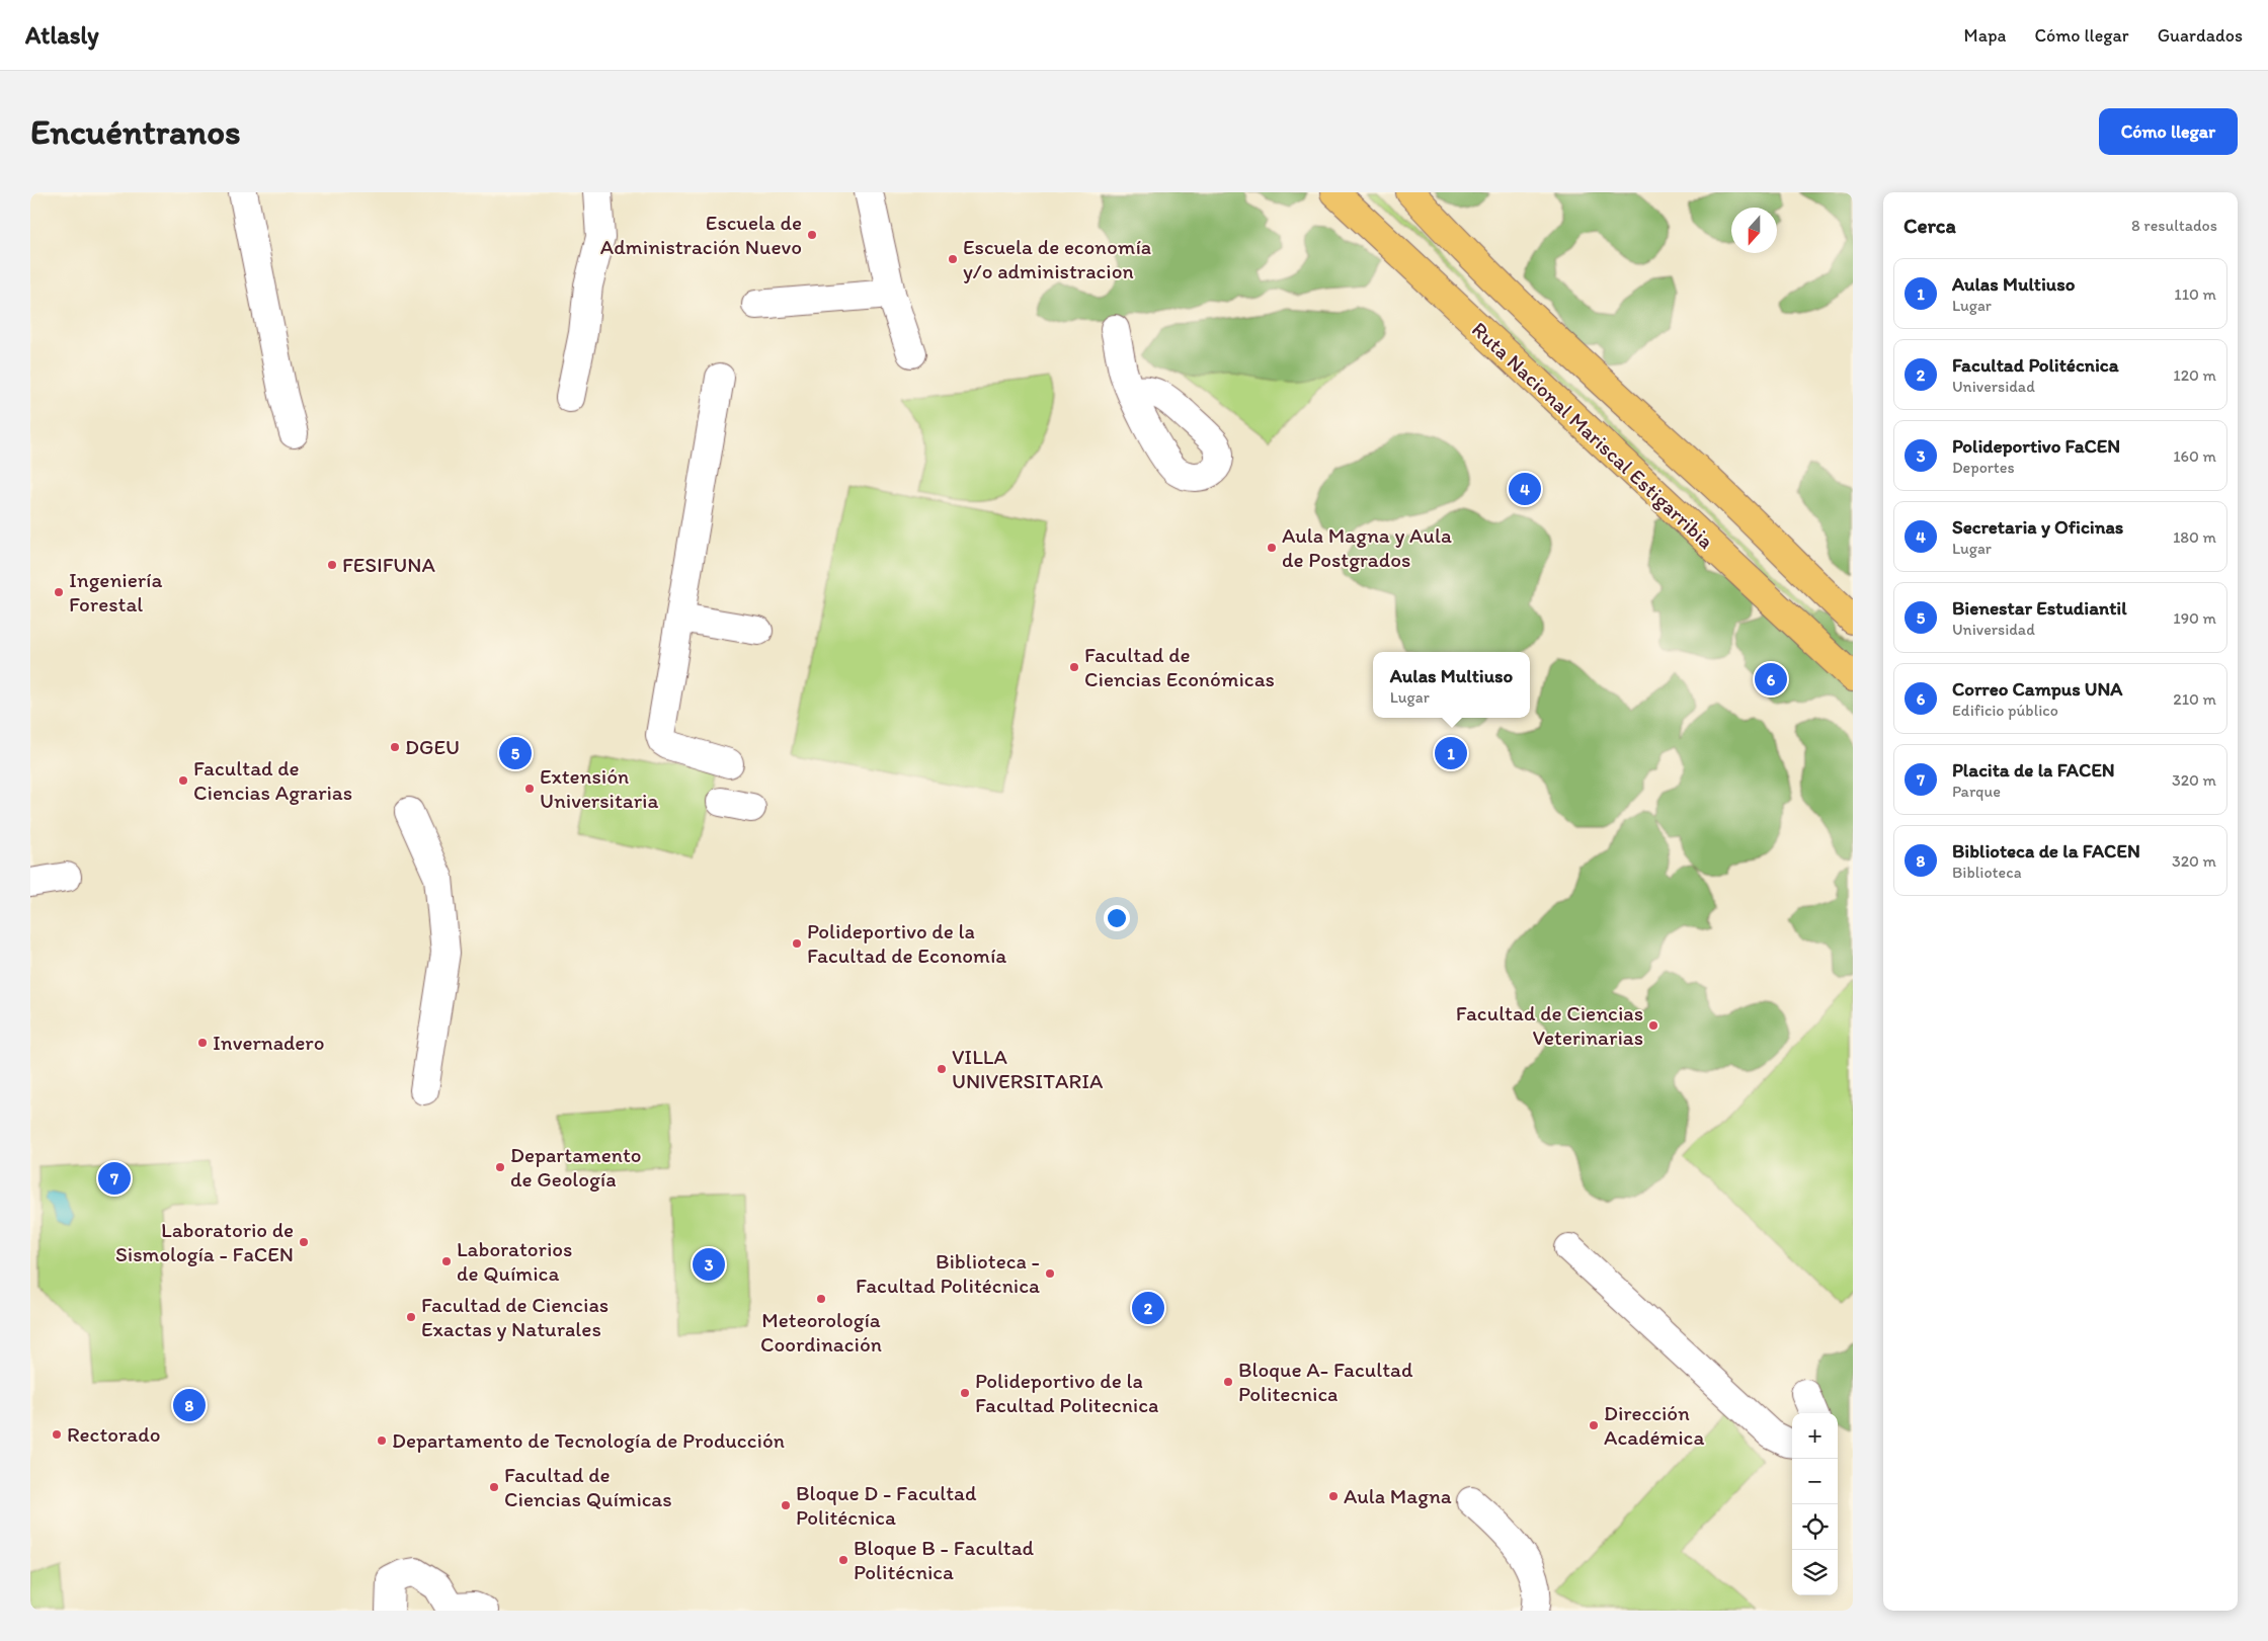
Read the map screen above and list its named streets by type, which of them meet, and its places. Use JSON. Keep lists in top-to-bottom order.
{
  "streets": {
    "highway": ["Ruta Nacional Mariscal Estigarribia"]
  },
  "places": [
    "Escuela de Administración Nuevo",
    "Escuela de economía y/o administracion",
    "Aula Magna y Aula de Postgrados",
    "FESIFUNA",
    "Ingeniería Forestal",
    "Facultad de Ciencias Económicas",
    "DGEU",
    "Facultad de Ciencias Agrarias",
    "Extensión Universitaria",
    "Polideportivo de la Facultad de Economía",
    "Facultad de Ciencias Veterinarias",
    "Invernadero",
    "VILLA UNIVERSITARIA",
    "Departamento de Geología",
    "Laboratorio de Sismología - FaCEN",
    "Laboratorios de Química",
    "Biblioteca - Facultad Politécnica",
    "Meteorología Coordinación",
    "Facultad de Ciencias Exactas y Naturales",
    "Bloque A- Facultad Politecnica",
    "Polideportivo de la Facultad Politecnica",
    "Dirección Académica",
    "Rectorado",
    "Departamento de Tecnología de Producción",
    "Facultad de Ciencias Químicas",
    "Aula Magna",
    "Bloque D - Facultad Politécnica",
    "Bloque B - Facultad Politécnica"
  ],
  "north": "bottom",
  "page": {
    "header": "Atlasly",
    "nav": ["Mapa", "Cómo llegar", "Guardados"],
    "buttons": "Cómo llegar",
    "title": "Encuéntranos",
    "heading": ["Cerca", "8 resultados"],
    "list": [
      {
        "mark": "1",
        "name": "Aulas Multiuso",
        "note": "Lugar",
        "value": "110 m"
      },
      {
        "mark": "2",
        "name": "Facultad Politécnica",
        "note": "Universidad",
        "value": "120 m"
      },
      {
        "mark": "3",
        "name": "Polideportivo FaCEN",
        "note": "Deportes",
        "value": "160 m"
      },
      {
        "mark": "4",
        "name": "Secretaria y Oficinas",
        "note": "Lugar",
        "value": "180 m"
      },
      {
        "mark": "5",
        "name": "Bienestar Estudiantil",
        "note": "Universidad",
        "value": "190 m"
      },
      {
        "mark": "6",
        "name": "Correo Campus UNA",
        "note": "Edificio público",
        "value": "210 m"
      },
      {
        "mark": "7",
        "name": "Placita de la FACEN",
        "note": "Parque",
        "value": "320 m"
      },
      {
        "mark": "8",
        "name": "Biblioteca de la FACEN",
        "note": "Biblioteca",
        "value": "320 m"
      }
    ],
    "pins": [
      "4",
      "6",
      "1",
      "5",
      "7",
      "3",
      "2",
      "8"
    ],
    "popup": ["Aulas Multiuso", "Lugar"],
    "map_buttons": ["+", "−"]
  }
}
